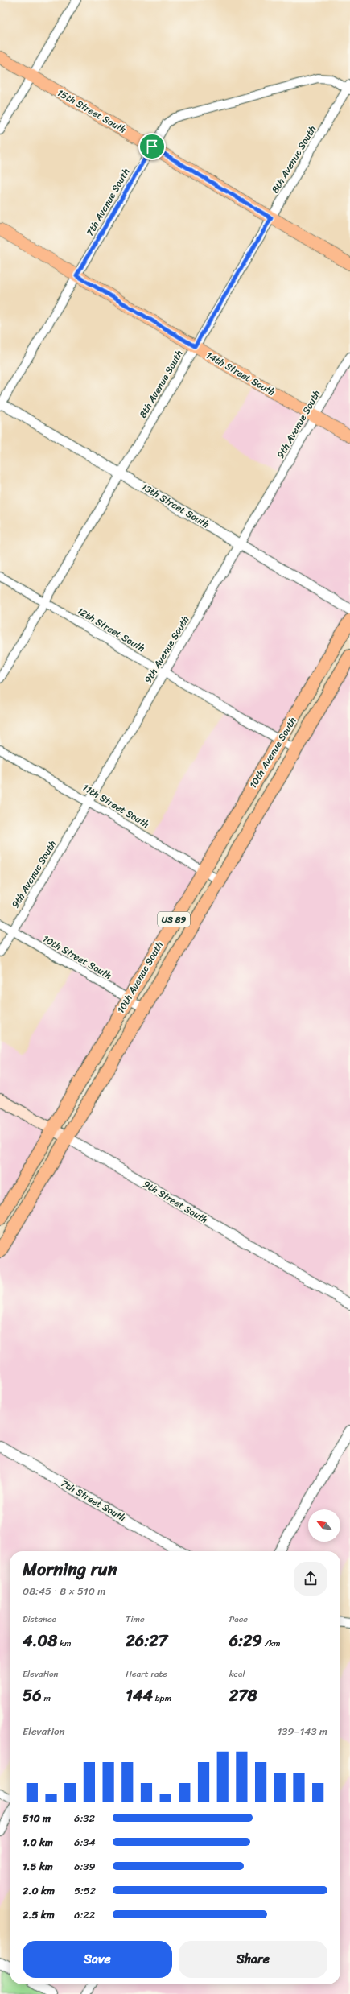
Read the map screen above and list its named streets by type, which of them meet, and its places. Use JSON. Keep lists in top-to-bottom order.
{
  "streets": {
    "highway": ["10th Avenue South", "US 89"],
    "main road": ["15th Street South", "14th Street South", "9th Street South"],
    "street": [
      "8th Avenue South",
      "7th Avenue South",
      "9th Avenue South",
      "13th Street South",
      "12th Street South",
      "11th Street South",
      "10th Street South",
      "7th Street South"
    ]
  },
  "crossings": [
    ["15th Street South", "8th Avenue South"],
    ["15th Street South", "7th Avenue South"],
    ["8th Avenue South", "7th Avenue South"],
    ["8th Avenue South", "14th Street South"],
    ["8th Avenue South", "13th Street South"],
    ["8th Avenue South", "12th Street South"],
    ["7th Avenue South", "14th Street South"],
    ["7th Avenue South", "13th Street South"],
    ["14th Street South", "9th Avenue South"],
    ["9th Avenue South", "13th Street South"],
    ["9th Avenue South", "12th Street South"],
    ["9th Avenue South", "11th Street South"],
    ["9th Avenue South", "10th Street South"],
    ["12th Street South", "10th Avenue South"],
    ["10th Avenue South", "11th Street South"],
    ["10th Avenue South", "10th Street South"],
    ["10th Avenue South", "9th Street South"]
  ],
  "north": "top left",
  "page": {
    "heading": ["Morning run", "08:45 · 8 × 510 m"],
    "stats": [
      ["Distance", "4.08 km"],
      ["Time", "26:27"],
      ["Pace", "6:29 /km"],
      ["Elevation", "56 m"],
      ["Heart rate", "144 bpm"],
      ["kcal", "278"]
    ],
    "chart": ["Elevation", "139–143 m"],
    "list": [
      {
        "name": "510 m",
        "note": "6:32"
      },
      {
        "name": "1.0 km",
        "note": "6:34"
      },
      {
        "name": "1.5 km",
        "note": "6:39"
      },
      {
        "name": "2.0 km",
        "note": "5:52"
      },
      {
        "name": "2.5 km",
        "note": "6:22"
      }
    ],
    "buttons": ["Save", "Share"]
  }
}
